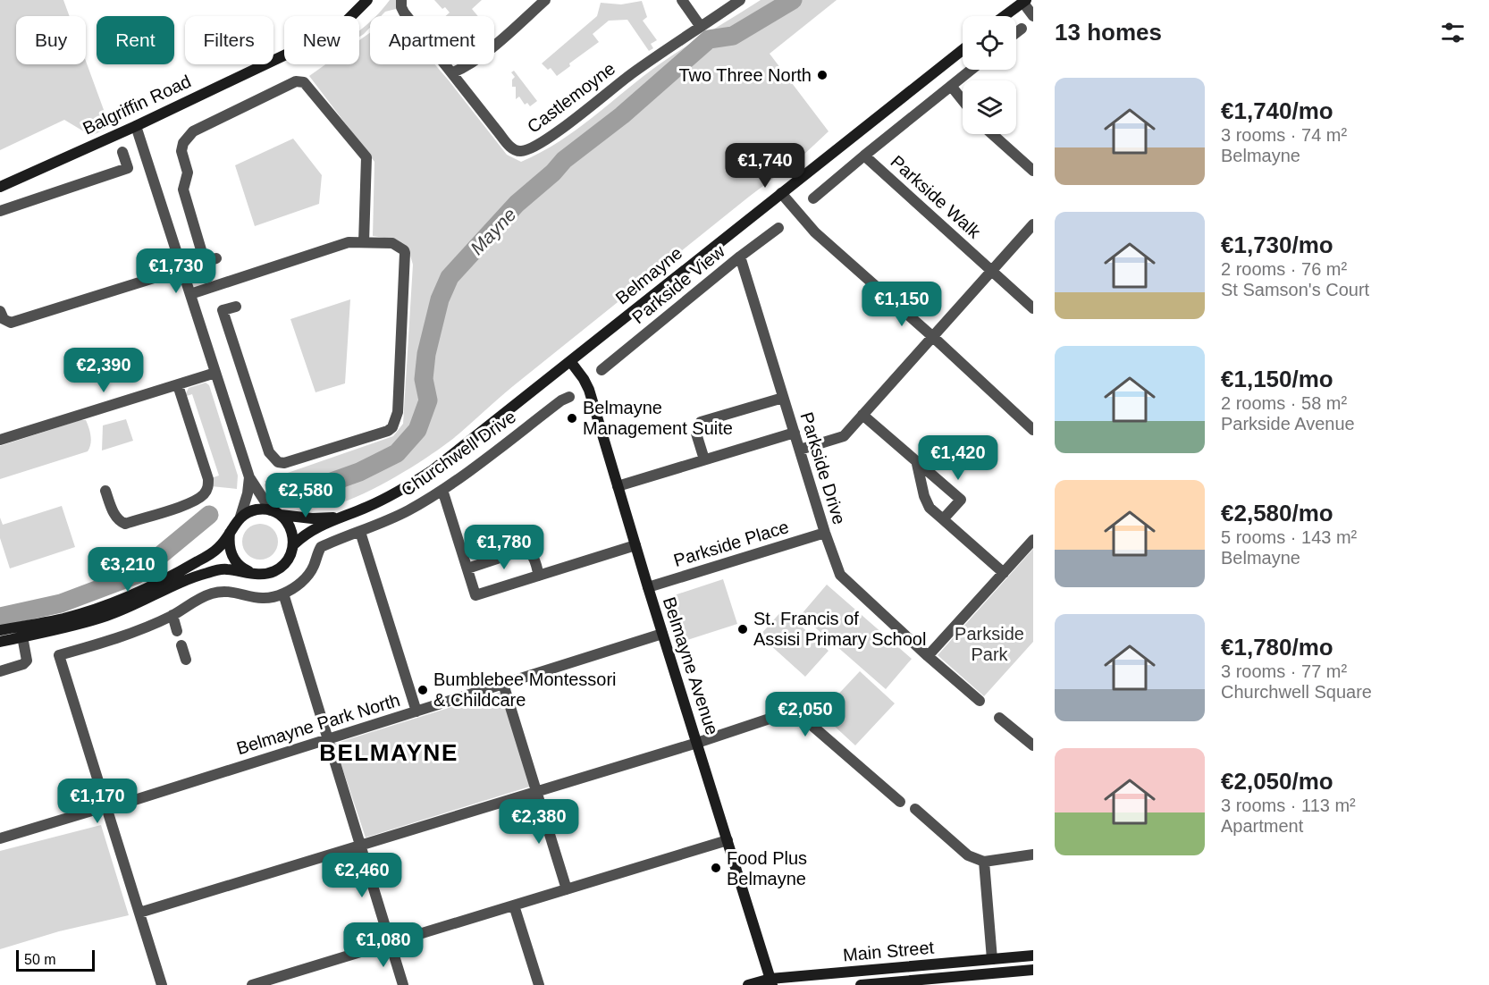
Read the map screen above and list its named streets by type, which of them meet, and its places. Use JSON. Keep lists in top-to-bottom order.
{
  "streets": {
    "street": [
      "Castlemoyne",
      "Balgriffin Road",
      "Parkside Walk",
      "Belmayne",
      "Parkside View",
      "Churchwell Drive",
      "Parkside Drive",
      "Parkside Place",
      "Belmayne Avenue",
      "Belmayne Park North",
      "Main Street"
    ]
  },
  "crossings": [
    ["Belmayne", "Belmayne Avenue"],
    ["Parkside View", "Parkside Drive"],
    ["Churchwell Drive", "Belmayne Park North"],
    ["Parkside Drive", "Parkside Place"],
    ["Parkside Place", "Belmayne Avenue"],
    ["Belmayne Avenue", "Belmayne Park North"],
    ["Belmayne Avenue", "Main Street"]
  ],
  "districts": ["BELMAYNE"],
  "water": ["Mayne"],
  "parks": ["Parkside Park"],
  "places": [
    "Two Three North",
    "Belmayne Management Suite",
    "St. Francis of Assisi Primary School",
    "Bumblebee Montessori & Childcare",
    "Food Plus Belmayne"
  ],
  "scale_bar": "50 m",
  "page": {
    "heading": "13 homes",
    "chip": [
      "Buy",
      "Rent",
      "Filters",
      "New",
      "Apartment"
    ],
    "list": [
      {
        "name": "€1,740/mo",
        "note": "3 rooms · 74 m² · Belmayne"
      },
      {
        "name": "€1,730/mo",
        "note": "2 rooms · 76 m² · St Samson's Court"
      },
      {
        "name": "€1,150/mo",
        "note": "2 rooms · 58 m² · Parkside Avenue"
      },
      {
        "name": "€2,580/mo",
        "note": "5 rooms · 143 m² · Belmayne"
      },
      {
        "name": "€1,780/mo",
        "note": "3 rooms · 77 m² · Churchwell Square"
      },
      {
        "name": "€2,050/mo",
        "note": "3 rooms · 113 m² · Apartment"
      }
    ],
    "price": [
      "€1,740",
      "€1,730",
      "€1,150",
      "€2,390",
      "€1,420",
      "€2,580",
      "€1,780",
      "€3,210",
      "€2,050",
      "€1,170",
      "€2,380",
      "€2,460",
      "€1,080"
    ],
    "scale": "50 m"
  }
}
